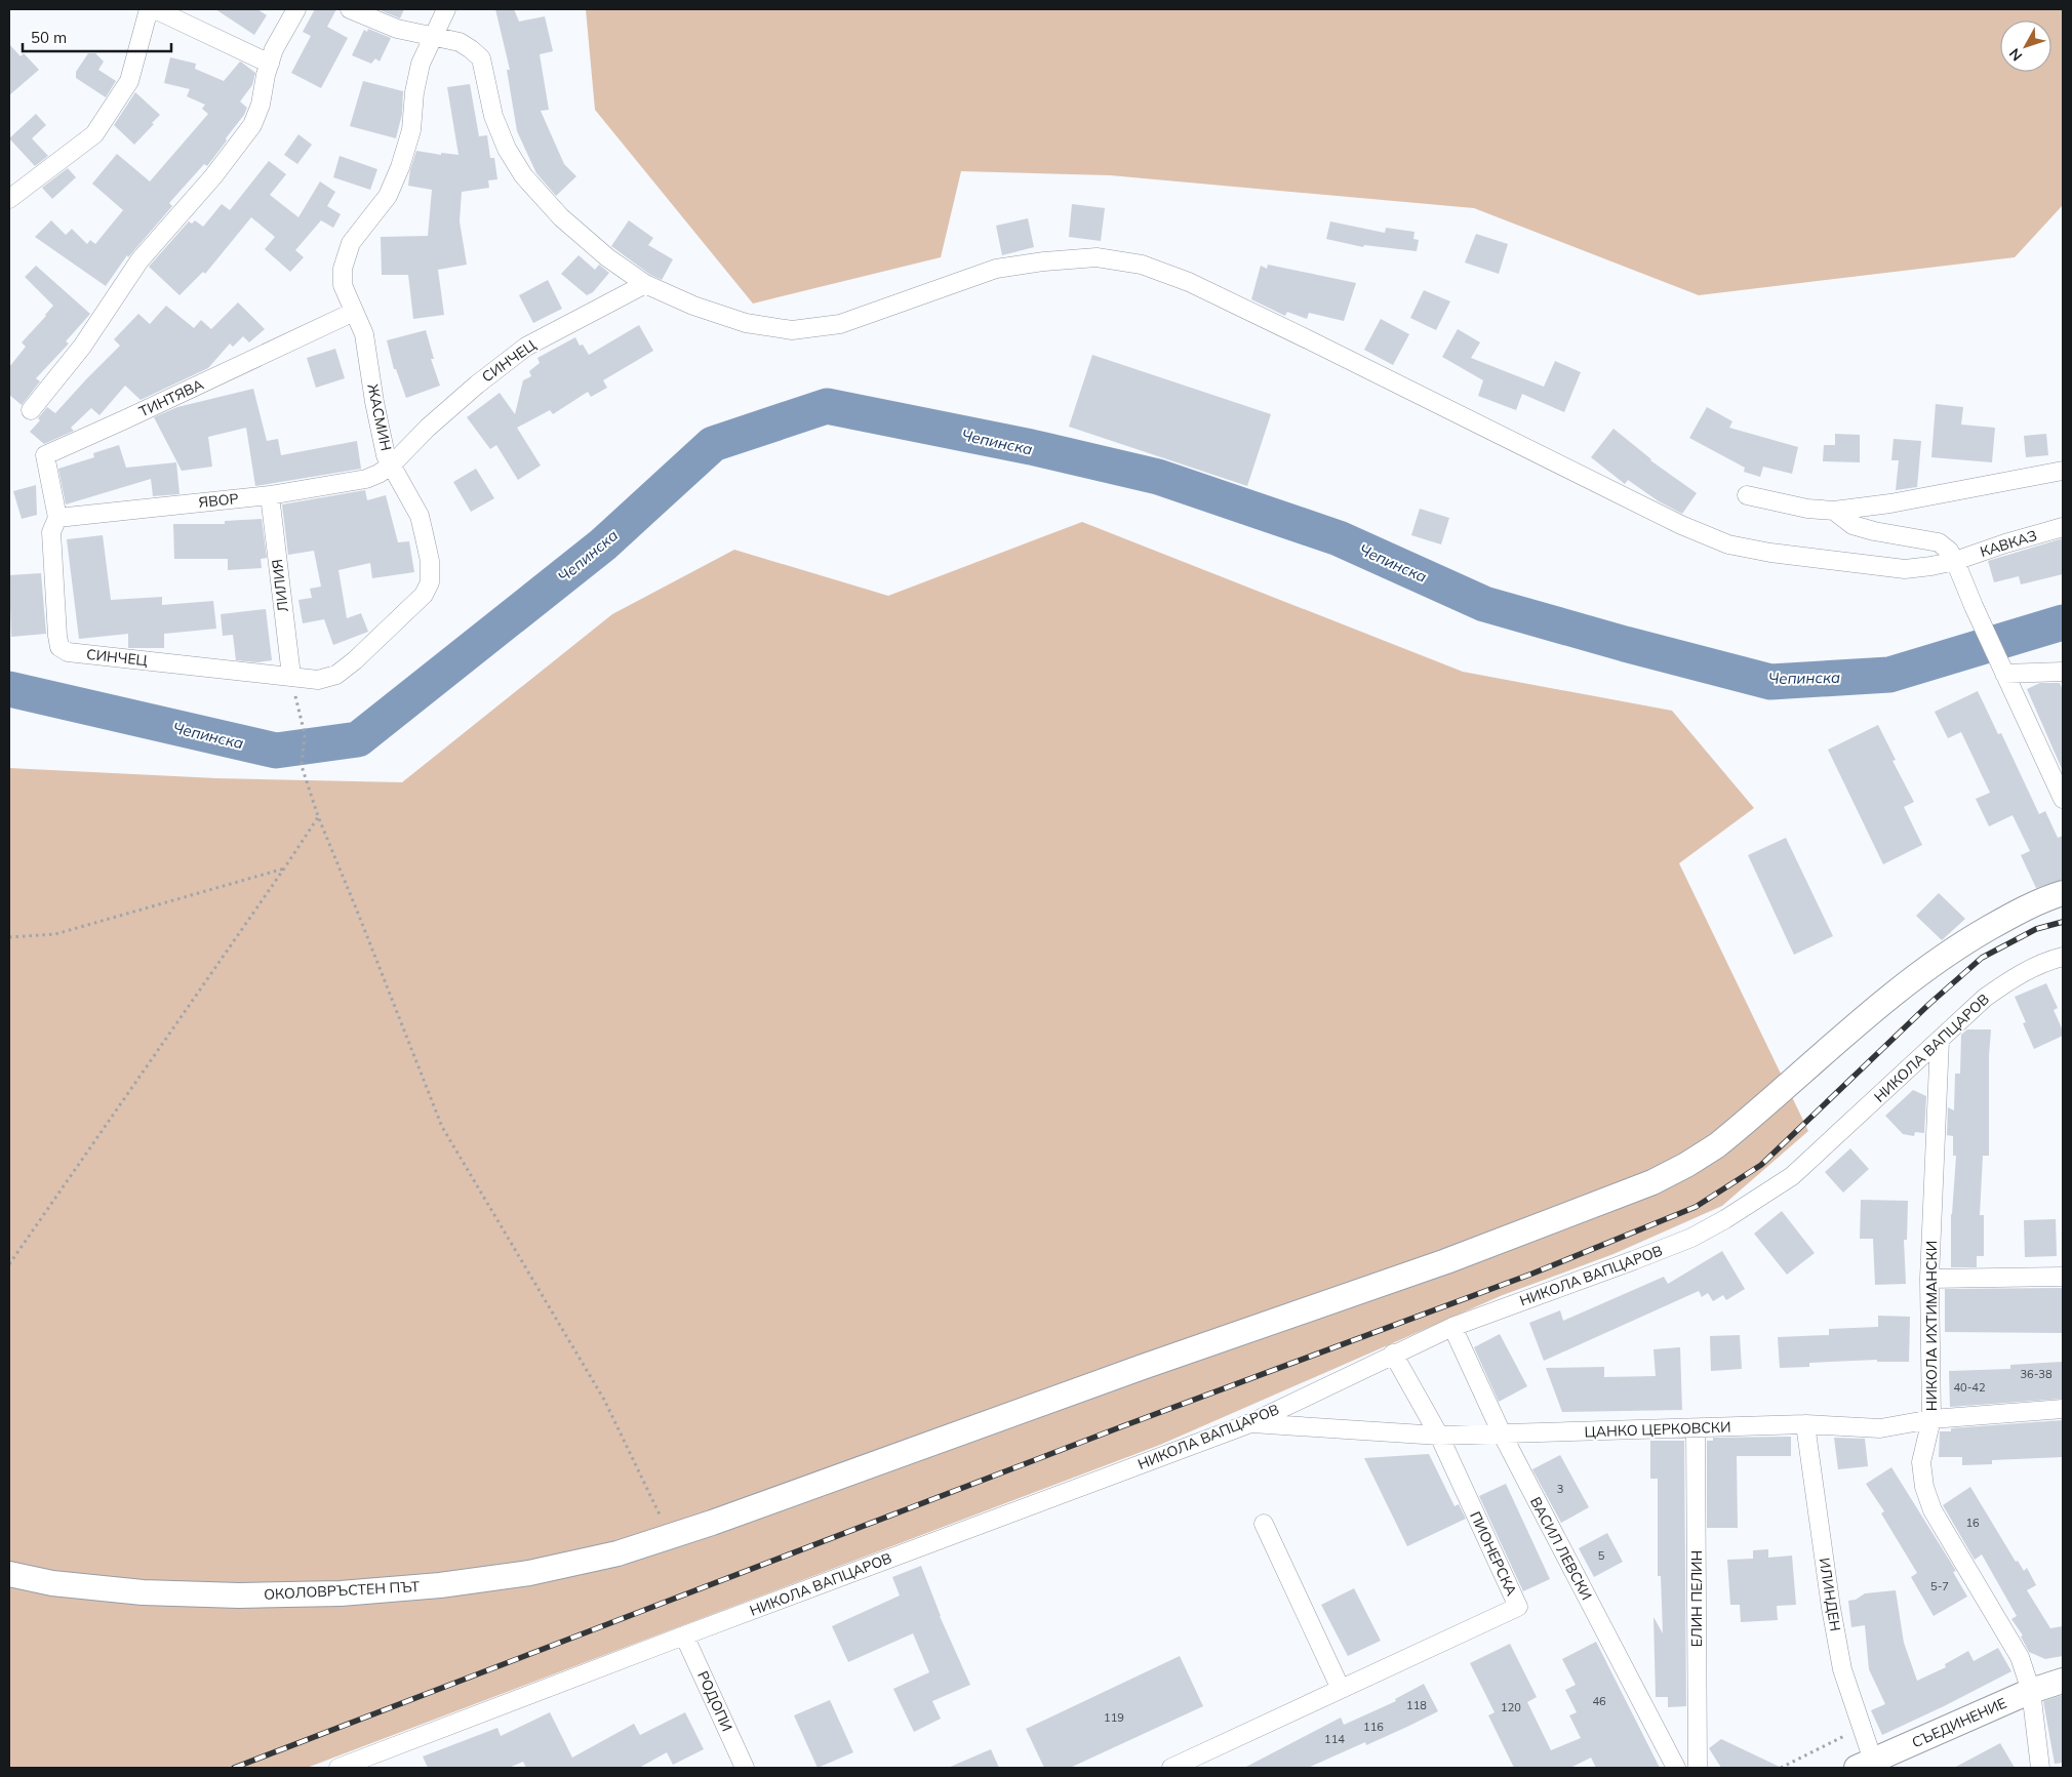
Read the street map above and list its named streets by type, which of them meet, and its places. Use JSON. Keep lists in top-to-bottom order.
{
  "streets": {
    "street": [
      "СИНЧЕЦ",
      "ТИНТЯВА",
      "ЖАСМИН",
      "ЯВОР",
      "КАВКАЗ",
      "ЛИЛИЯ",
      "НИКОЛА ВАПЦАРОВ",
      "НИКОЛА ИХТИМАНСКИ",
      "ЦАНКО ЦЕРКОВСКИ",
      "ВАСИЛ ЛЕВСКИ",
      "ПИОНЕРСКА",
      "ОКОЛОВРЪСТЕН ПЪТ",
      "ИЛИНДЕН",
      "ЕЛИН ПЕЛИН",
      "РОДОПИ",
      "СЪЕДИНЕНИЕ"
    ]
  },
  "crossings": [
    ["СИНЧЕЦ", "ТИНТЯВА"],
    ["СИНЧЕЦ", "ЖАСМИН"],
    ["СИНЧЕЦ", "ЯВОР"],
    ["СИНЧЕЦ", "КАВКАЗ"],
    ["СИНЧЕЦ", "ЛИЛИЯ"],
    ["ТИНТЯВА", "ЖАСМИН"],
    ["ТИНТЯВА", "ЯВОР"],
    ["ЖАСМИН", "ЯВОР"],
    ["ЖАСМИН", "КАВКАЗ"],
    ["ЖАСМИН", "ЛИЛИЯ"],
    ["ЯВОР", "ЛИЛИЯ"],
    ["НИКОЛА ВАПЦАРОВ", "НИКОЛА ИХТИМАНСКИ"],
    ["НИКОЛА ВАПЦАРОВ", "ЦАНКО ЦЕРКОВСКИ"],
    ["НИКОЛА ВАПЦАРОВ", "ВАСИЛ ЛЕВСКИ"],
    ["НИКОЛА ВАПЦАРОВ", "ПИОНЕРСКА"],
    ["НИКОЛА ВАПЦАРОВ", "РОДОПИ"],
    ["НИКОЛА ИХТИМАНСКИ", "ЦАНКО ЦЕРКОВСКИ"],
    ["НИКОЛА ИХТИМАНСКИ", "СЪЕДИНЕНИЕ"],
    ["ЦАНКО ЦЕРКОВСКИ", "ВАСИЛ ЛЕВСКИ"],
    ["ЦАНКО ЦЕРКОВСКИ", "ПИОНЕРСКА"],
    ["ЦАНКО ЦЕРКОВСКИ", "ИЛИНДЕН"],
    ["ЦАНКО ЦЕРКОВСКИ", "ЕЛИН ПЕЛИН"],
    ["ИЛИНДЕН", "СЪЕДИНЕНИЕ"]
  ],
  "water": ["Чепинска"],
  "house_numbers": [
    "36-38",
    "40-42",
    "3",
    "16",
    "5",
    "5-7",
    "46",
    "118",
    "120",
    "119",
    "116",
    "114"
  ],
  "scale_bar": "50 m",
  "north": "bottom left"
}
